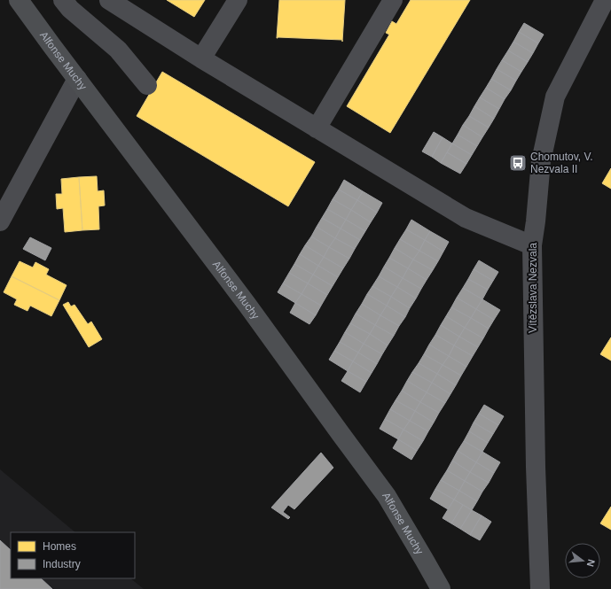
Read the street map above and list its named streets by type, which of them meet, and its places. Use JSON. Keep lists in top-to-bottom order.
{
  "streets": {
    "main road": ["Alfonse Muchy"],
    "street": ["Vítězslava Nezvala"]
  },
  "places": {
    "bus stop": ["Chomutov, V. Nezvala II"]
  },
  "legend": ["Homes", "Industry"],
  "north": "right"
}
